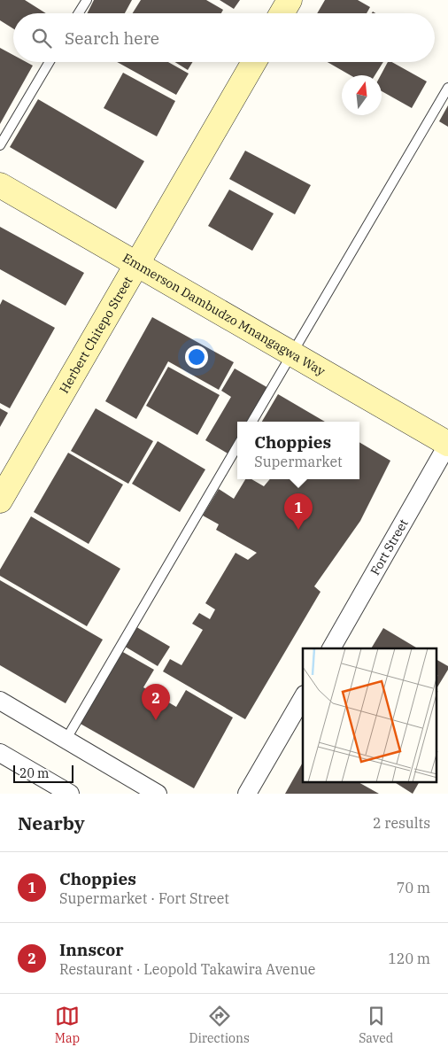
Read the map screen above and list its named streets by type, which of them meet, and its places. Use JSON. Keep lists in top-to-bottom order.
{
  "streets": {
    "street": ["Emmerson Dambudzo Mnangagwa Way", "Herbert Chitepo Street", "Fort Street"]
  },
  "crossings": [
    ["Emmerson Dambudzo Mnangagwa Way", "Herbert Chitepo Street"],
    ["Emmerson Dambudzo Mnangagwa Way", "Fort Street"]
  ],
  "scale_bar": "20 m",
  "north": "top",
  "page": {
    "search": "Search here",
    "popup": ["Choppies", "Supermarket"],
    "pins": ["1", "2"],
    "scale": "20 m",
    "heading": ["Nearby", "2 results"],
    "list": [
      {
        "mark": "1",
        "name": "Choppies",
        "note": "Supermarket · Fort Street",
        "value": "70 m"
      },
      {
        "mark": "2",
        "name": "Innscor",
        "note": "Restaurant · Leopold Takawira Avenue",
        "value": "120 m"
      }
    ],
    "nav": ["Map", "Directions", "Saved"]
  }
}
